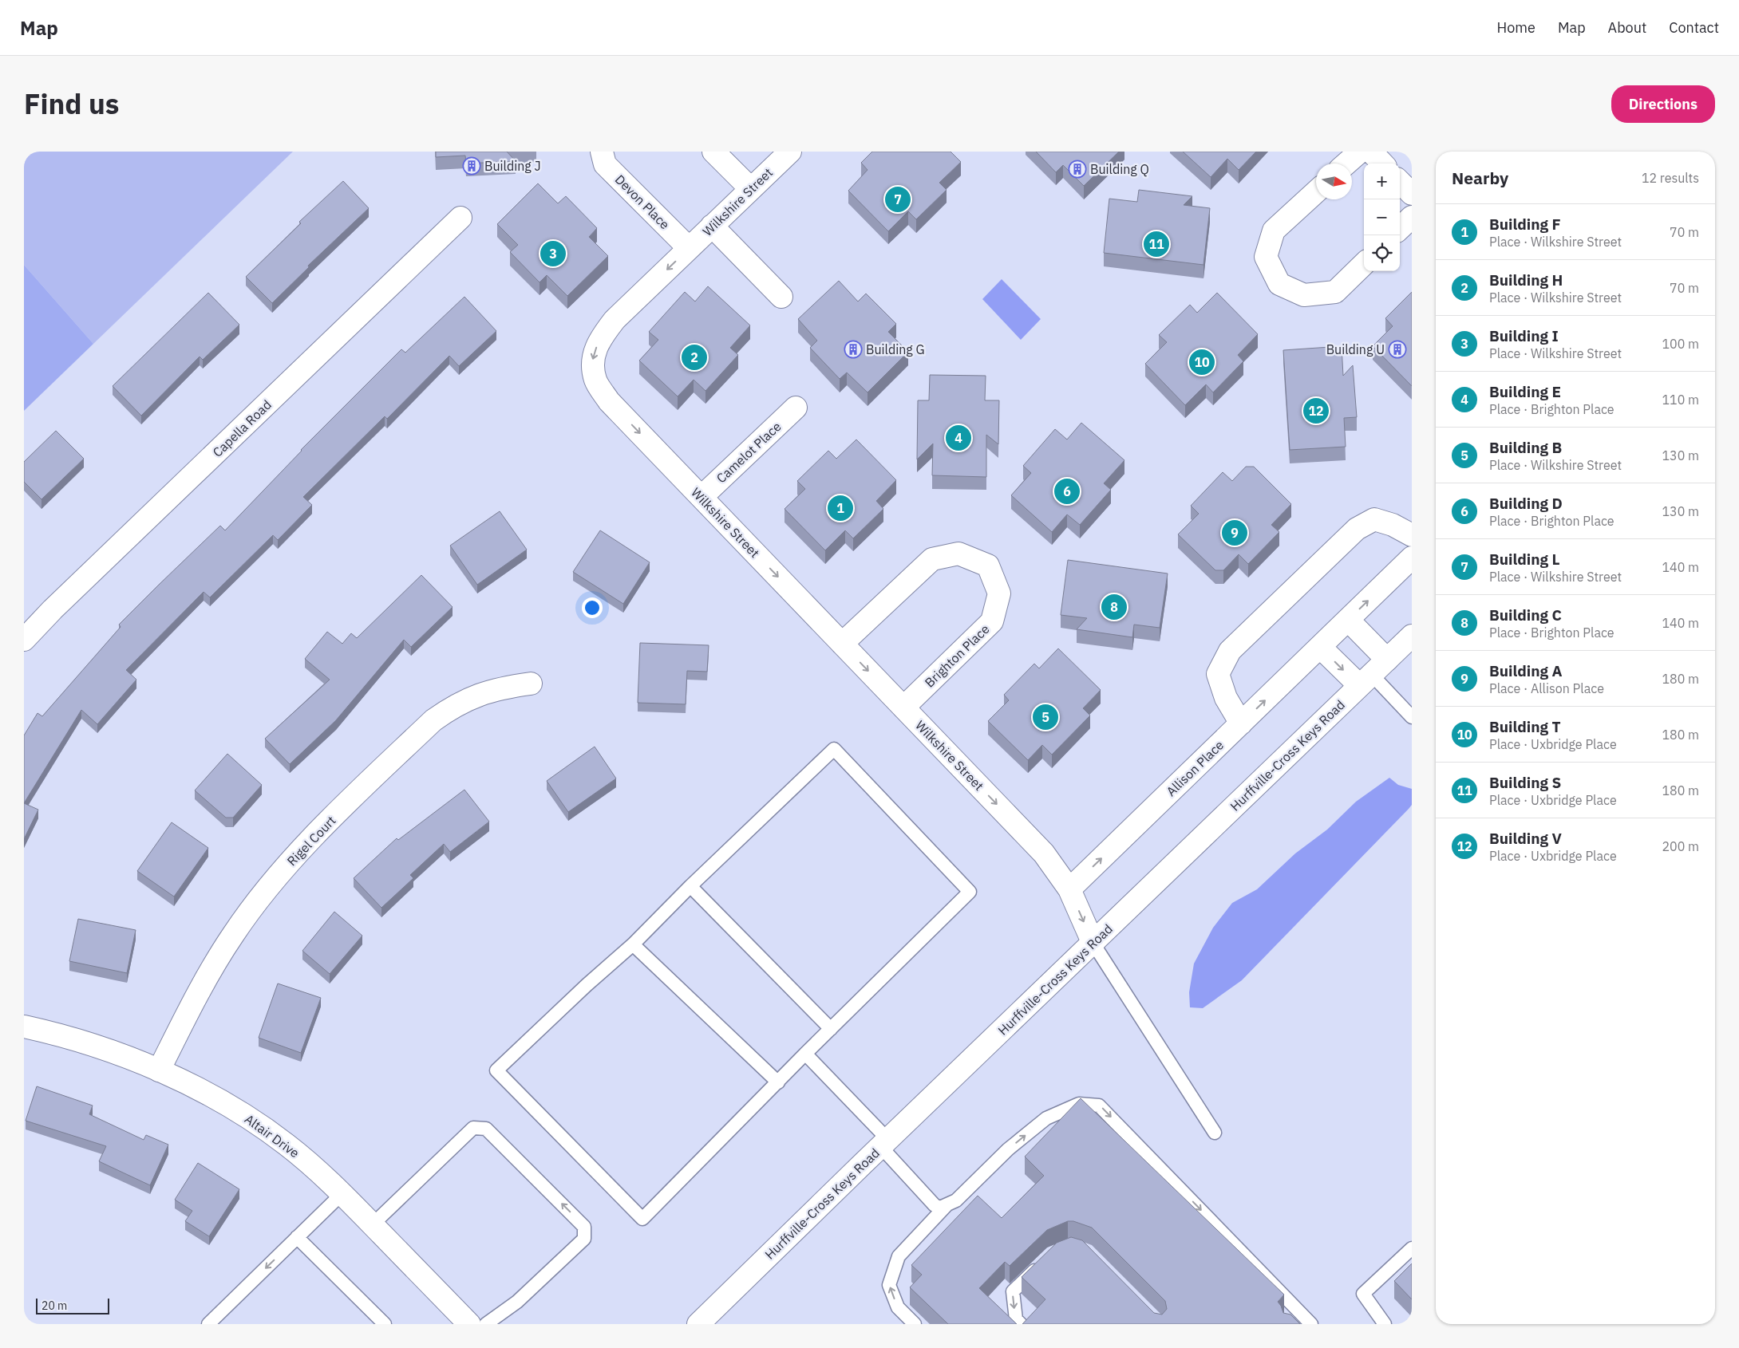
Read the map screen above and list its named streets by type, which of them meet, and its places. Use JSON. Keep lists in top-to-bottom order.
{
  "streets": {
    "street": [
      "Devon Place",
      "Wilkshire Street",
      "Capella Road",
      "Camelot Place",
      "Brighton Place",
      "Hurffville-Cross Keys Road",
      "Allison Place",
      "Rigel Court",
      "Altair Drive"
    ]
  },
  "crossings": [
    ["Devon Place", "Wilkshire Street"],
    ["Wilkshire Street", "Camelot Place"],
    ["Wilkshire Street", "Brighton Place"],
    ["Wilkshire Street", "Hurffville-Cross Keys Road"],
    ["Wilkshire Street", "Allison Place"],
    ["Rigel Court", "Altair Drive"]
  ],
  "one_way": ["Wilkshire Street", "Allison Place"],
  "places": {
    "building": [
      "Building J",
      "Building Q",
      "Building G",
      "Building U"
    ]
  },
  "scale_bar": "20 m",
  "north": "right",
  "page": {
    "header": "Map",
    "nav": [
      "Home",
      "Map",
      "About",
      "Contact"
    ],
    "title": "Find us",
    "buttons": "Directions",
    "heading": ["Nearby", "12 results"],
    "map_buttons": ["+", "−"],
    "pins": [
      "7",
      "11",
      "3",
      "2",
      "10",
      "12",
      "4",
      "6",
      "1",
      "9",
      "8",
      "5"
    ],
    "list": [
      {
        "mark": "1",
        "name": "Building F",
        "note": "Place · Wilkshire Street",
        "value": "70 m"
      },
      {
        "mark": "2",
        "name": "Building H",
        "note": "Place · Wilkshire Street",
        "value": "70 m"
      },
      {
        "mark": "3",
        "name": "Building I",
        "note": "Place · Wilkshire Street",
        "value": "100 m"
      },
      {
        "mark": "4",
        "name": "Building E",
        "note": "Place · Brighton Place",
        "value": "110 m"
      },
      {
        "mark": "5",
        "name": "Building B",
        "note": "Place · Wilkshire Street",
        "value": "130 m"
      },
      {
        "mark": "6",
        "name": "Building D",
        "note": "Place · Brighton Place",
        "value": "130 m"
      },
      {
        "mark": "7",
        "name": "Building L",
        "note": "Place · Wilkshire Street",
        "value": "140 m"
      },
      {
        "mark": "8",
        "name": "Building C",
        "note": "Place · Brighton Place",
        "value": "140 m"
      },
      {
        "mark": "9",
        "name": "Building A",
        "note": "Place · Allison Place",
        "value": "180 m"
      },
      {
        "mark": "10",
        "name": "Building T",
        "note": "Place · Uxbridge Place",
        "value": "180 m"
      },
      {
        "mark": "11",
        "name": "Building S",
        "note": "Place · Uxbridge Place",
        "value": "180 m"
      },
      {
        "mark": "12",
        "name": "Building V",
        "note": "Place · Uxbridge Place",
        "value": "200 m"
      }
    ],
    "scale": "20 m"
  }
}
